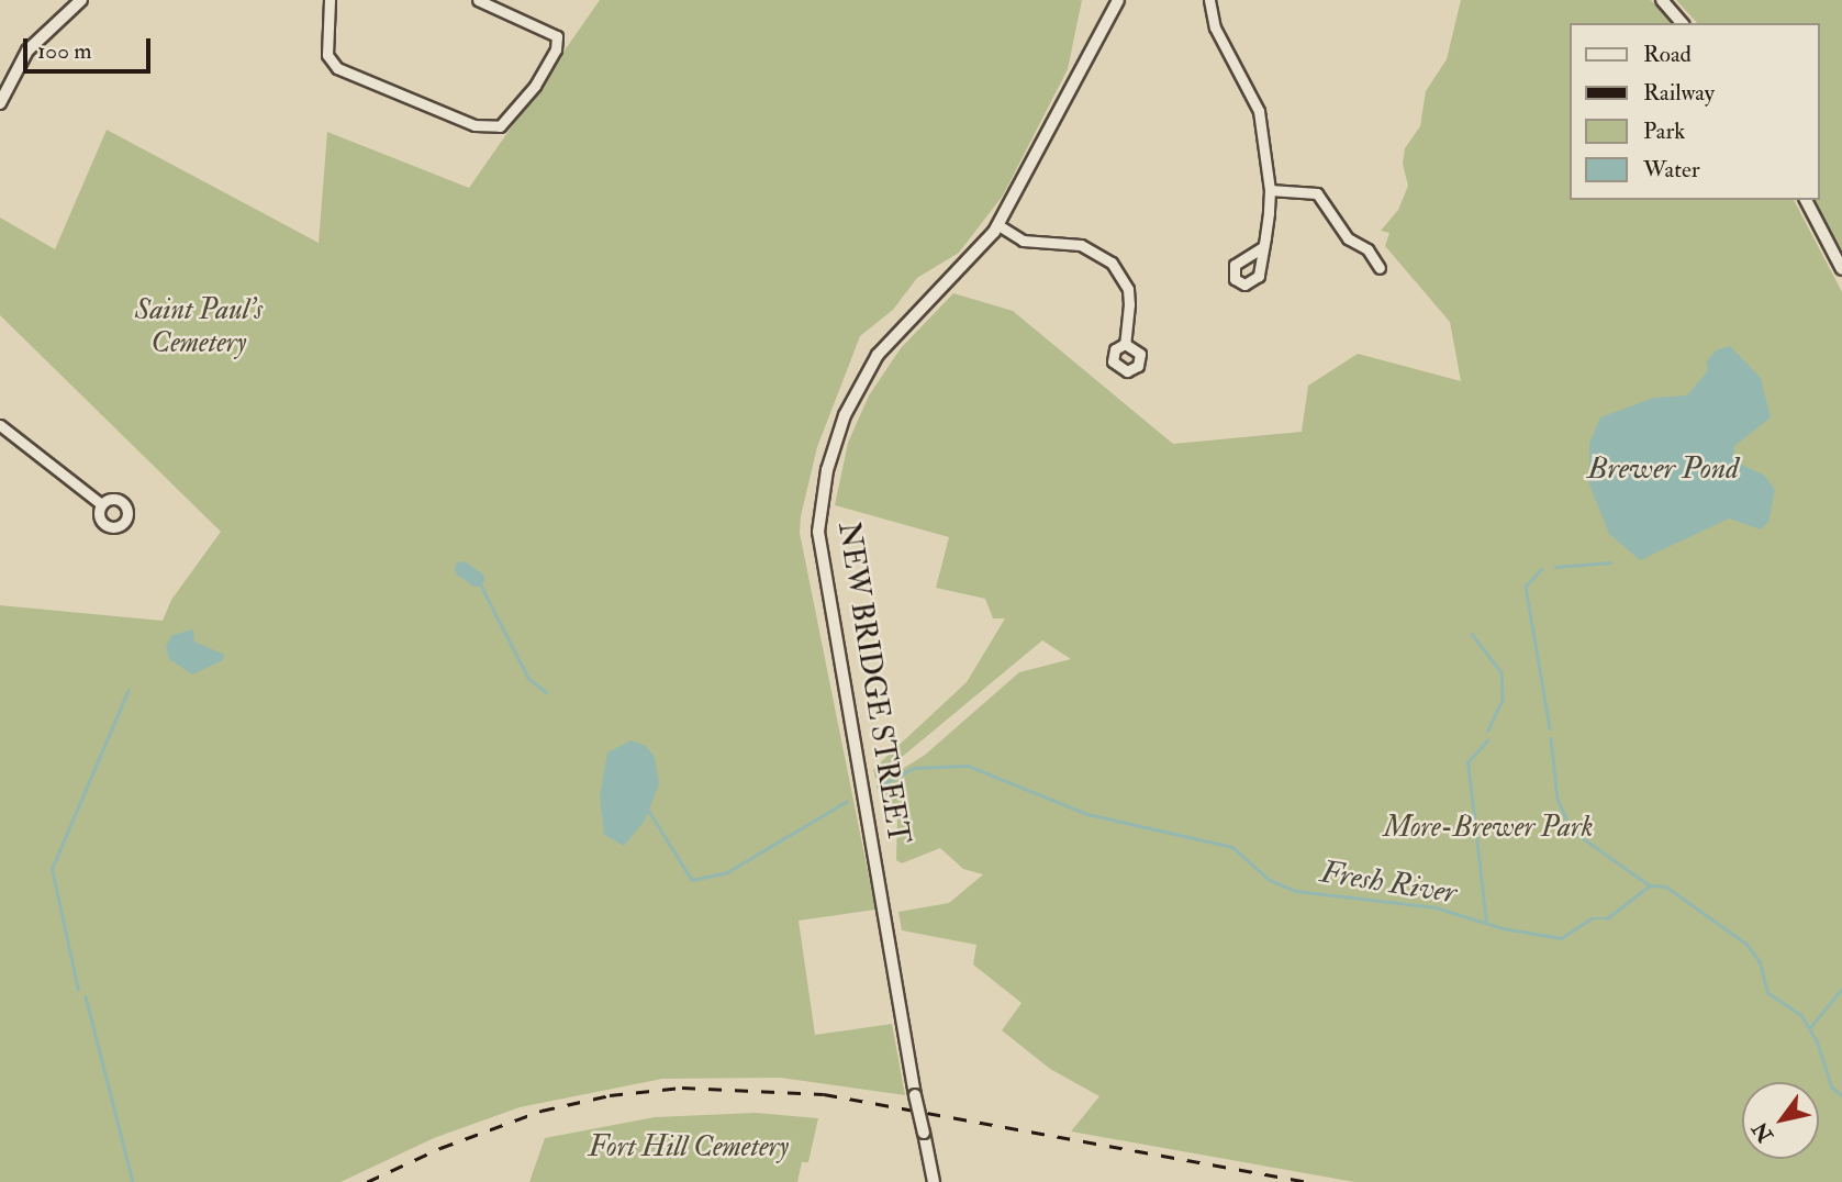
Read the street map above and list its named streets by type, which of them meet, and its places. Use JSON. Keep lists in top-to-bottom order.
{
  "streets": {
    "street": ["NEW BRIDGE STREET"]
  },
  "water": ["Brewer Pond", "Fresh River"],
  "parks": ["Saint Paul's Cemetery", "More-Brewer Park", "Fort Hill Cemetery"],
  "legend": [
    "Road",
    "Railway",
    "Park",
    "Water"
  ],
  "scale_bar": "100 m",
  "north": "bottom left"
}
